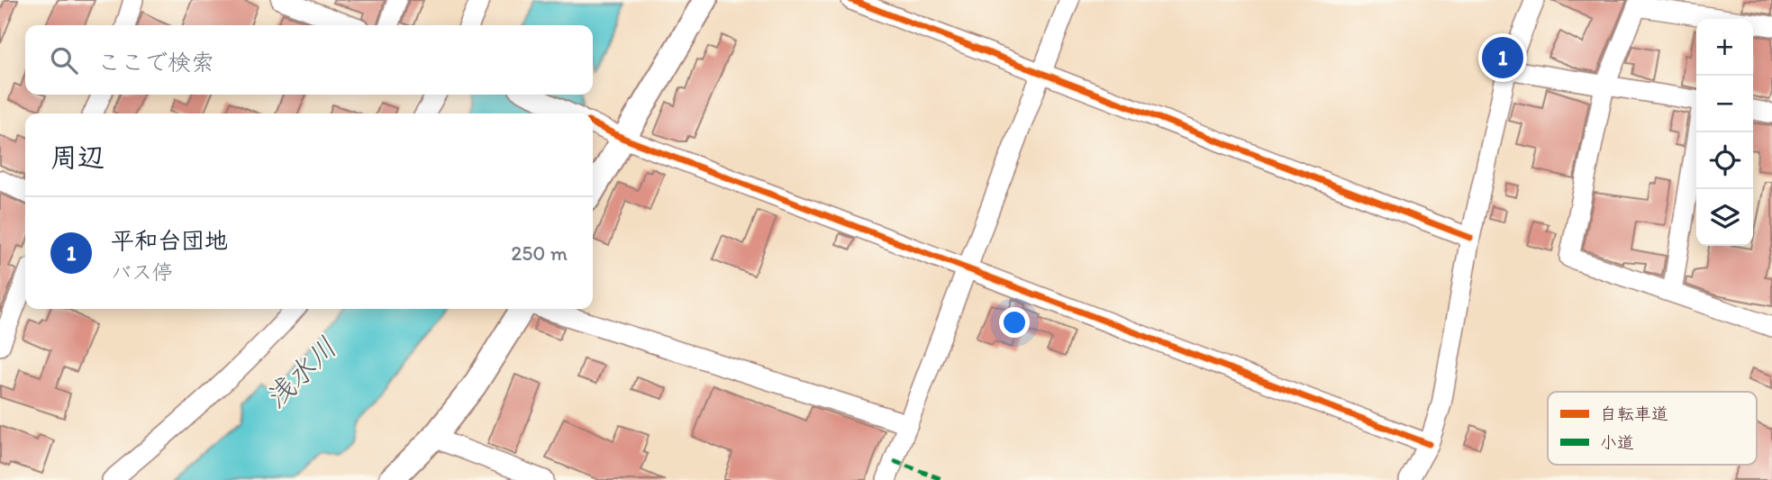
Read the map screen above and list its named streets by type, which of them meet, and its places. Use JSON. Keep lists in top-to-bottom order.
{
  "water": ["浅水川"],
  "legend": ["自転車道", "小道"],
  "page": {
    "map_buttons": ["+", "−"],
    "search": "ここで検索",
    "pins": "1",
    "heading": "周辺",
    "list": [
      {
        "mark": "1",
        "name": "平和台団地",
        "note": "バス停",
        "value": "250 m"
      }
    ]
  }
}
